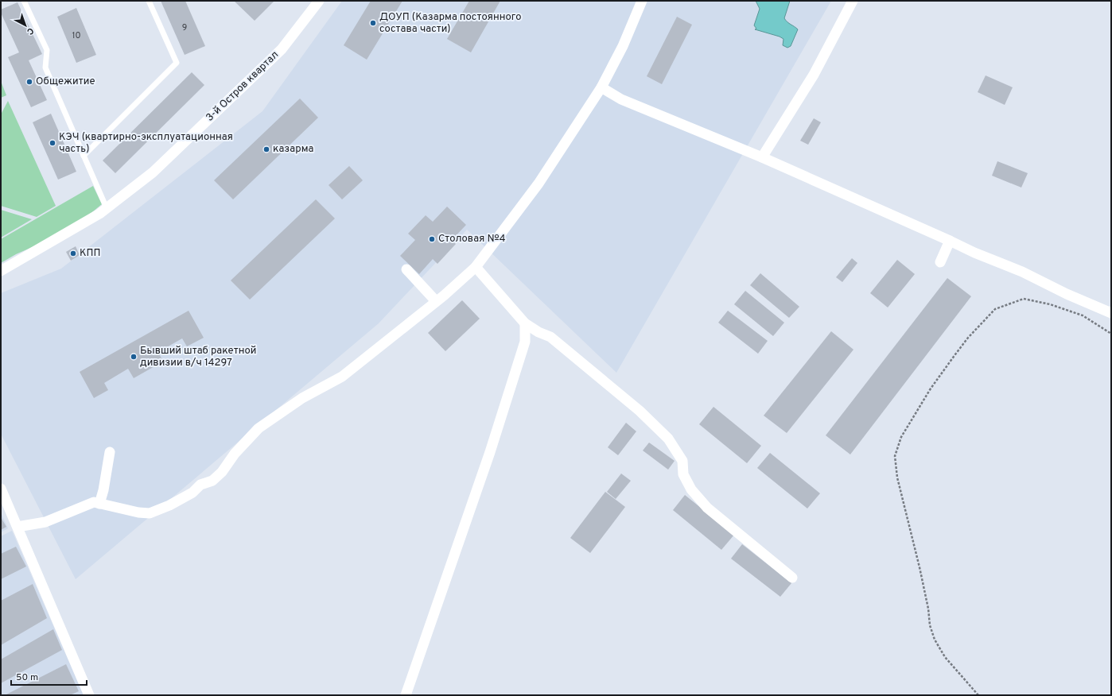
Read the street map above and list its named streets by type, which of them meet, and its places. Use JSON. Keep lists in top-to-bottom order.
{
  "streets": {
    "street": ["3-й Остров квартал"]
  },
  "places": [
    "ДОУП (Казарма постоянного состава части)",
    "Общежитие",
    "КЭЧ (квартирно-эксплуатационная часть)",
    "казарма",
    "Столовая №4",
    "КПП",
    "Бывший штаб ракетной дивизии в/ч 14297"
  ],
  "house_numbers": ["9", "10"],
  "scale_bar": "50 m",
  "north": "bottom right"
}
